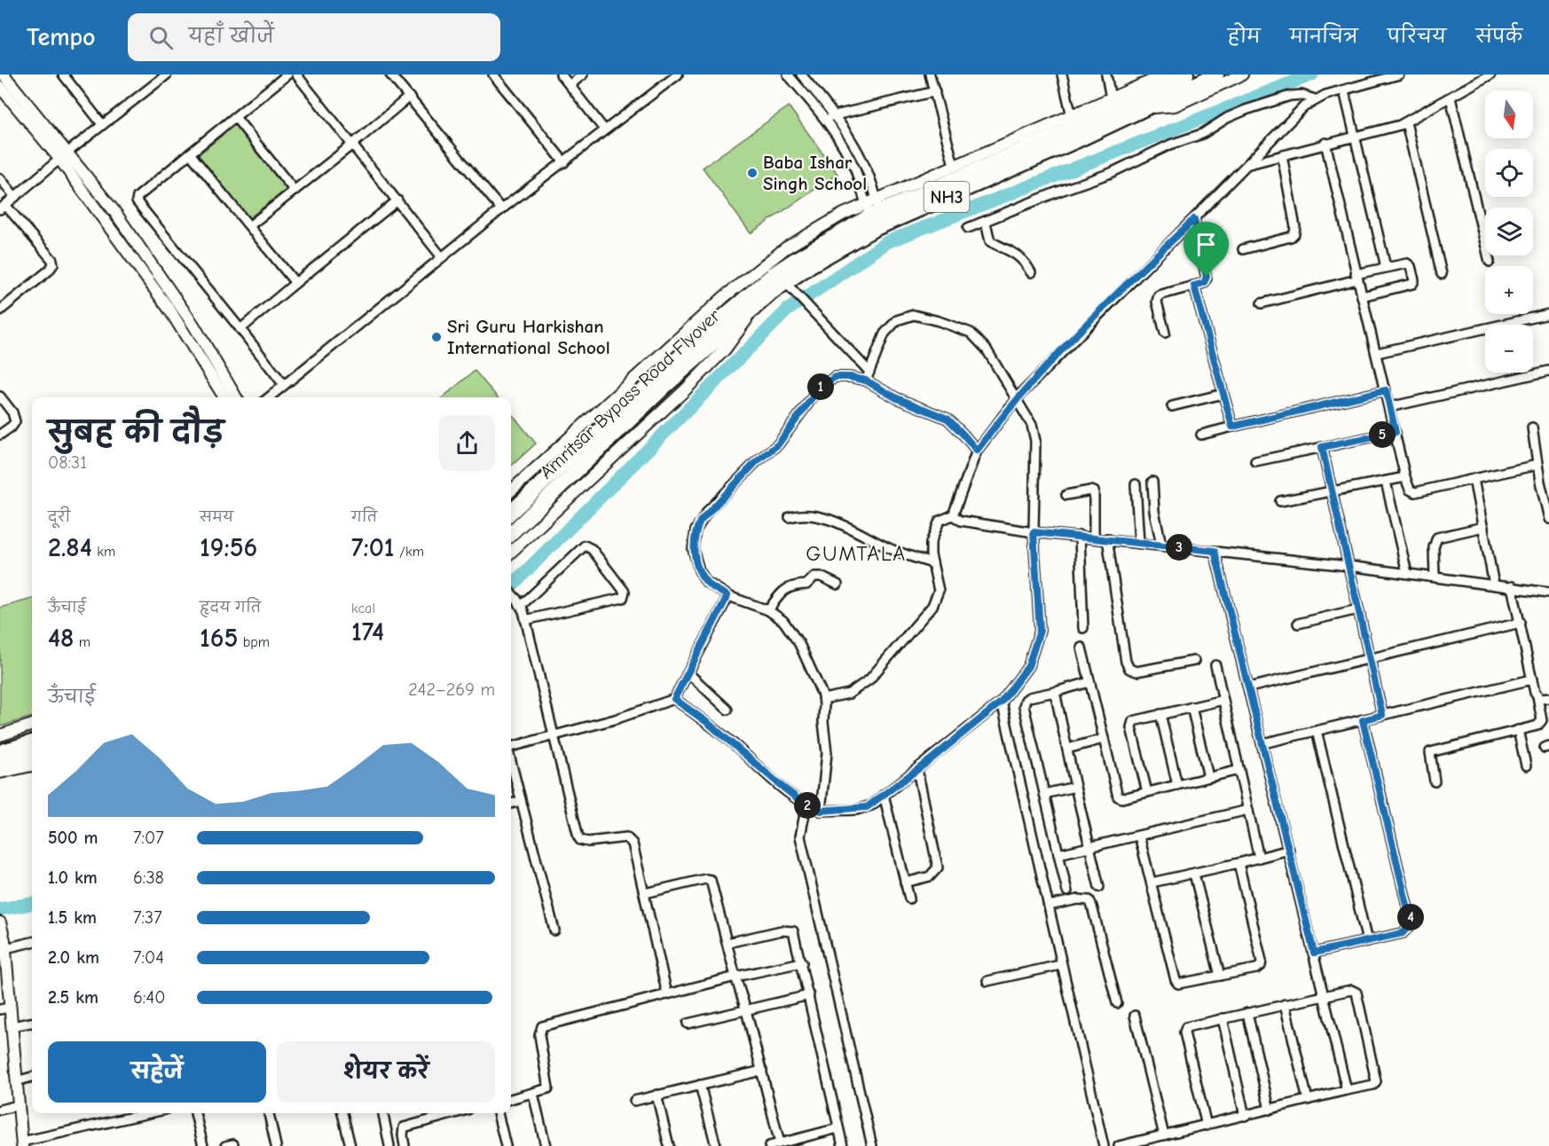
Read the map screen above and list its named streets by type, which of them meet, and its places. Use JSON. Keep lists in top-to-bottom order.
{
  "streets": {
    "highway": ["NH3", "Amritsar Bypass Road Flyover"]
  },
  "crossings": [
    ["NH3", "Amritsar Bypass Road Flyover"]
  ],
  "districts": ["GUMTALA"],
  "places": ["Baba Ishar Singh School", "Sri Guru Harkishan International School"],
  "north": "bottom",
  "page": {
    "header": "Tempo",
    "search": "यहाँ खोजें",
    "nav": [
      "होम",
      "मानचित्र",
      "परिचय",
      "संपर्क"
    ],
    "map_buttons": ["+", "−"],
    "pins": [
      "1",
      "5",
      "3",
      "2",
      "4"
    ],
    "heading": ["सुबह की दौड़", "08:31"],
    "stats": [
      ["दूरी", "2.84 km"],
      ["समय", "19:56"],
      ["गति", "7:01 /km"],
      ["ऊँचाई", "48 m"],
      ["हृदय गति", "165 bpm"],
      ["kcal", "174"]
    ],
    "chart": ["ऊँचाई", "242–269 m"],
    "list": [
      {
        "name": "500 m",
        "note": "7:07"
      },
      {
        "name": "1.0 km",
        "note": "6:38"
      },
      {
        "name": "1.5 km",
        "note": "7:37"
      },
      {
        "name": "2.0 km",
        "note": "7:04"
      },
      {
        "name": "2.5 km",
        "note": "6:40"
      }
    ],
    "buttons": ["सहेजें", "शेयर करें"]
  }
}
